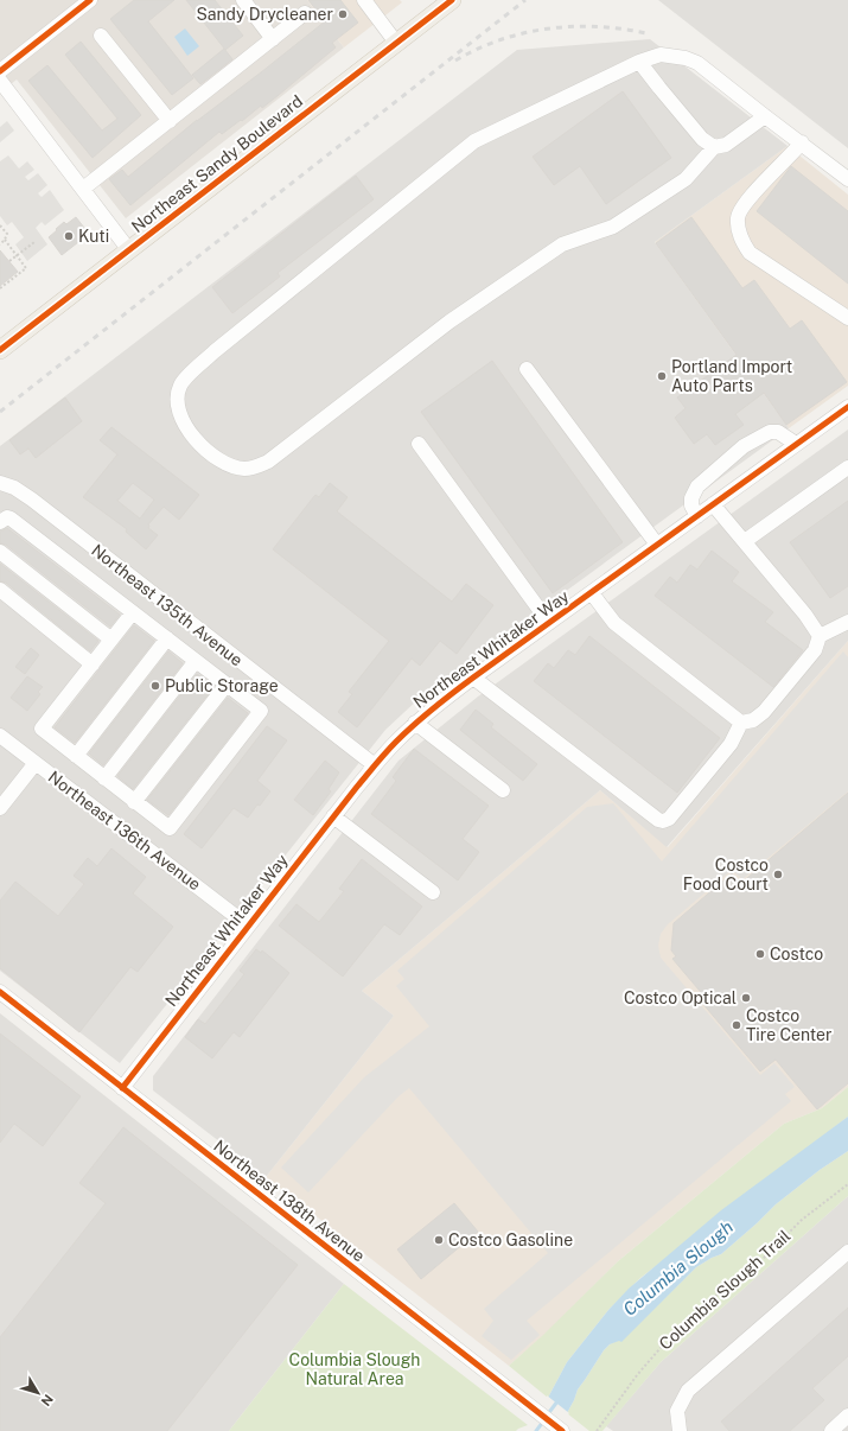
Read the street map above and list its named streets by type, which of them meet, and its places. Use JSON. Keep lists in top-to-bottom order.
{
  "streets": {
    "main road": ["Northeast Sandy Boulevard"],
    "street": [
      "Northeast 135th Avenue",
      "Northeast Whitaker Way",
      "Northeast 136th Avenue",
      "Northeast 138th Avenue"
    ],
    "path": ["Columbia Slough Trail"]
  },
  "crossings": [
    ["Northeast 135th Avenue", "Northeast Whitaker Way"],
    ["Northeast Whitaker Way", "Northeast 136th Avenue"],
    ["Northeast Whitaker Way", "Northeast 138th Avenue"]
  ],
  "water": ["Columbia Slough"],
  "parks": ["Columbia Slough Natural Area"],
  "places": [
    "Sandy Drycleaner",
    "Kuti",
    "Portland Import Auto Parts",
    "Public Storage",
    "Costco Food Court",
    "Costco",
    "Costco Optical",
    "Costco Tire Center",
    "Costco Gasoline"
  ],
  "north": "bottom right"
}
